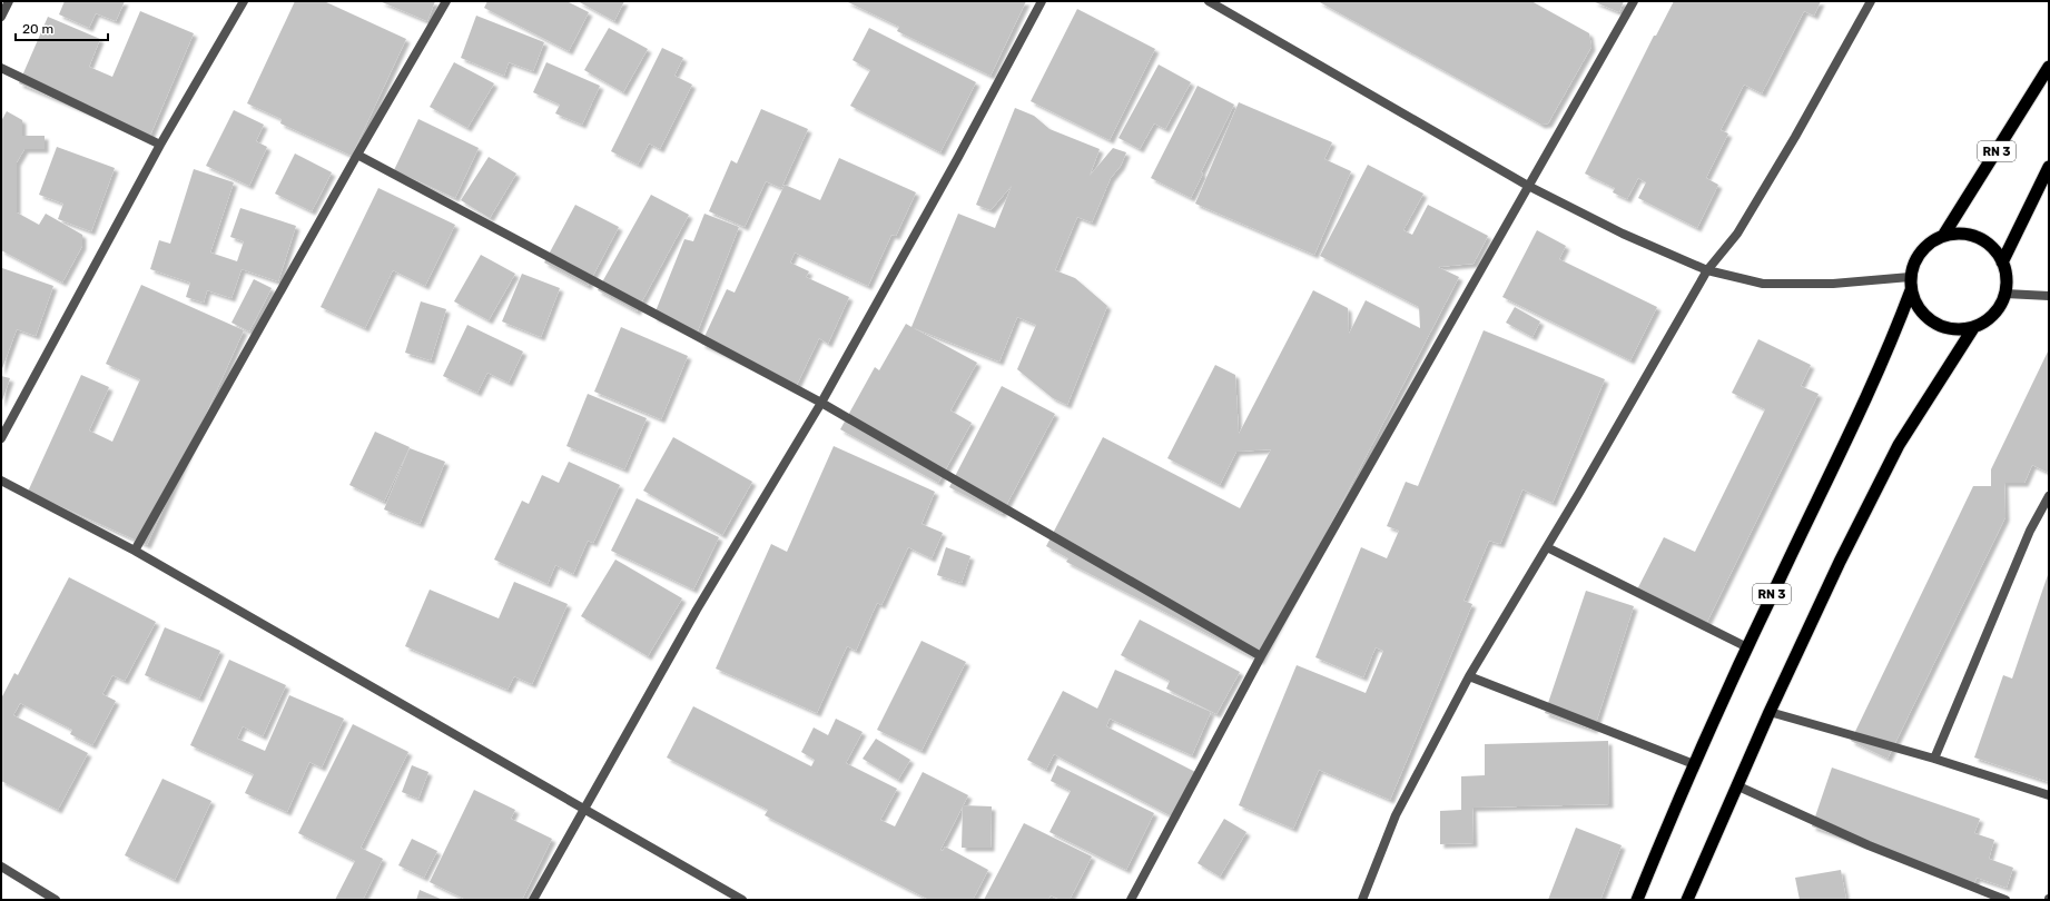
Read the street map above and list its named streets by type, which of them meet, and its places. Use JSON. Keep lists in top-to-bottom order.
{
  "streets": {
    "highway": ["RN 3"]
  },
  "scale_bar": "20 m"
}
